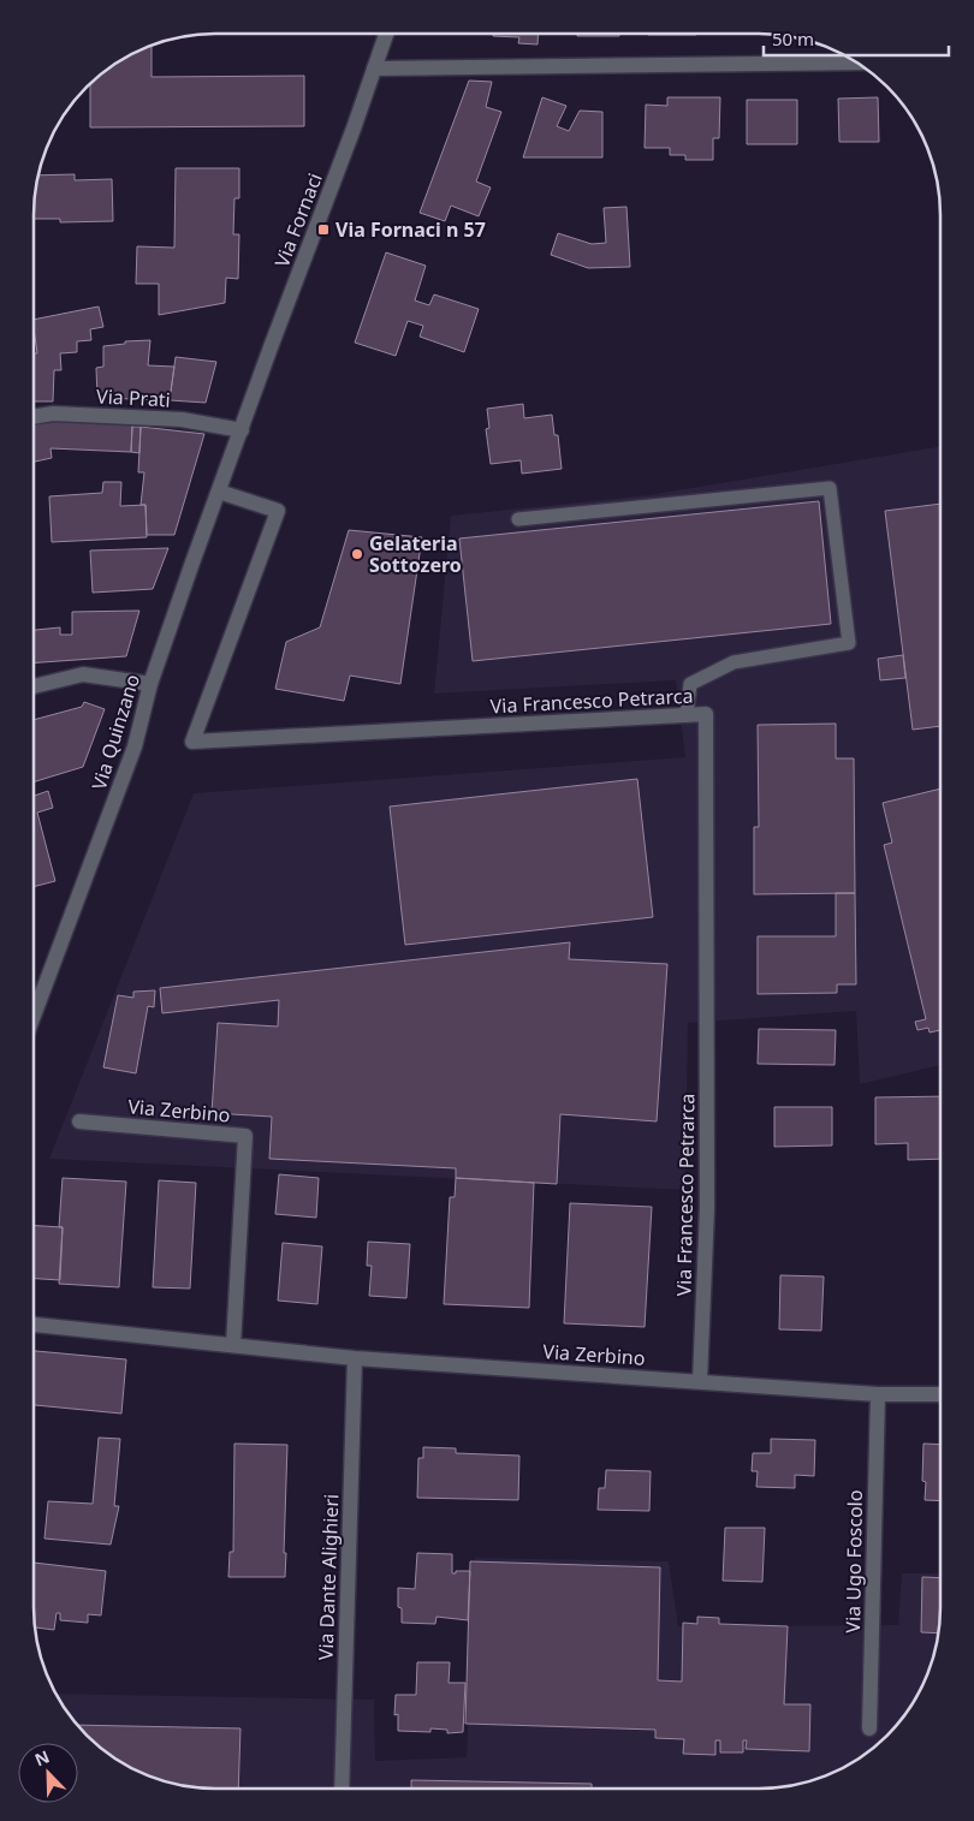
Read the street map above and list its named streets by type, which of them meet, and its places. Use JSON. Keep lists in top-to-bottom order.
{
  "streets": {
    "street": [
      "Via Fornaci",
      "Via Prati",
      "Via Francesco Petrarca",
      "Via Quinzano",
      "Via Zerbino",
      "Via Ugo Foscolo",
      "Via Dante Alighieri"
    ]
  },
  "crossings": [
    ["Via Fornaci", "Via Prati"],
    ["Via Fornaci", "Via Quinzano"],
    ["Via Prati", "Via Quinzano"],
    ["Via Francesco Petrarca", "Via Quinzano"],
    ["Via Francesco Petrarca", "Via Zerbino"],
    ["Via Zerbino", "Via Ugo Foscolo"],
    ["Via Zerbino", "Via Dante Alighieri"]
  ],
  "places": {
    "transit": ["Via Fornaci n 57"],
    "other": ["Gelateria Sottozero"]
  },
  "scale_bar": "50 m",
  "north": "top left"
}
